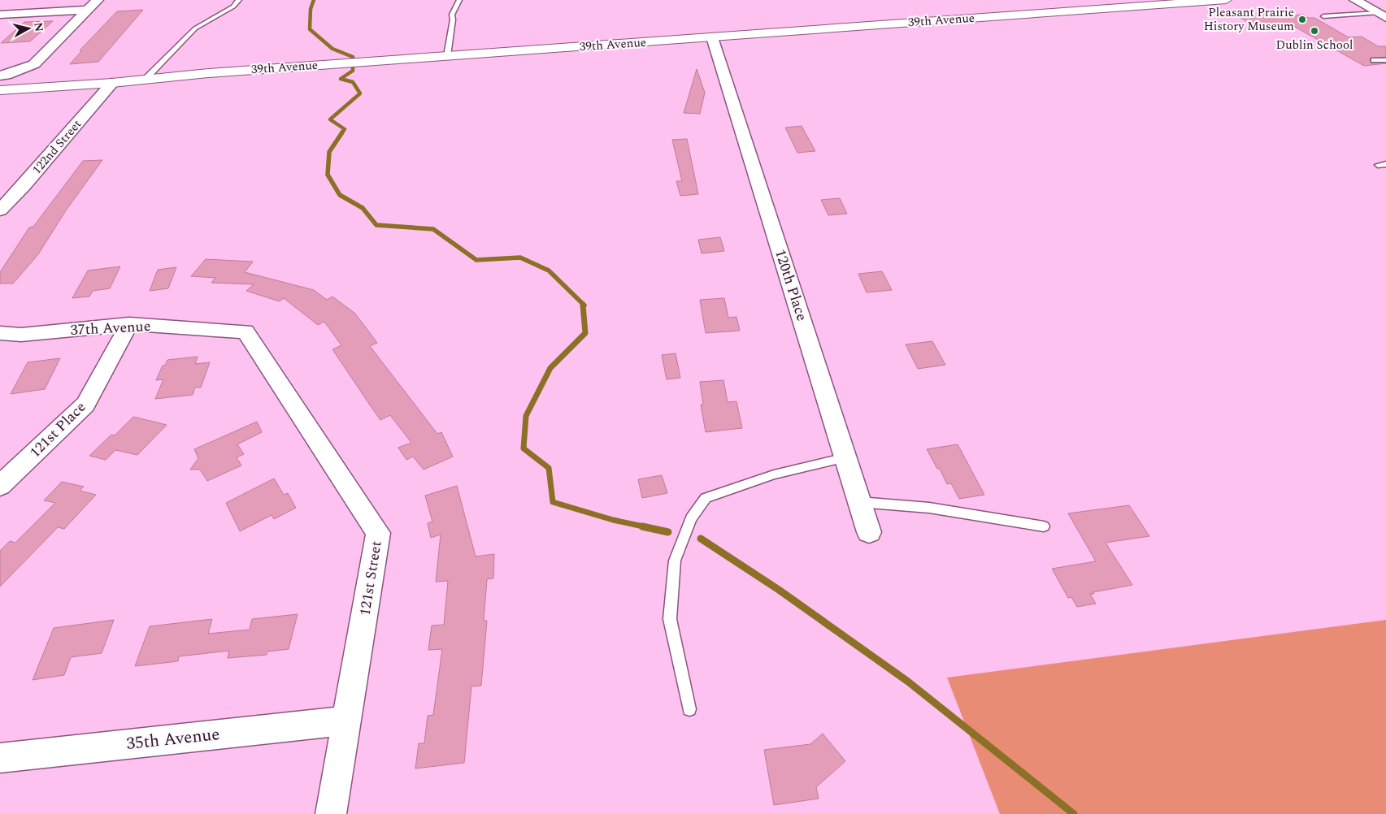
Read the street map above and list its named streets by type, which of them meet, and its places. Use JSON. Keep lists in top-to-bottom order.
{
  "streets": {
    "main road": ["39th Avenue"],
    "street": [
      "122nd Street",
      "120th Place",
      "37th Avenue",
      "121st Place",
      "121st Street",
      "35th Avenue"
    ]
  },
  "crossings": [
    ["39th Avenue", "122nd Street"],
    ["39th Avenue", "120th Place"],
    ["37th Avenue", "121st Place"],
    ["37th Avenue", "121st Street"],
    ["121st Street", "35th Avenue"]
  ],
  "places": ["Pleasant Prairie History Museum", "Dublin School"],
  "north": "right"
}
